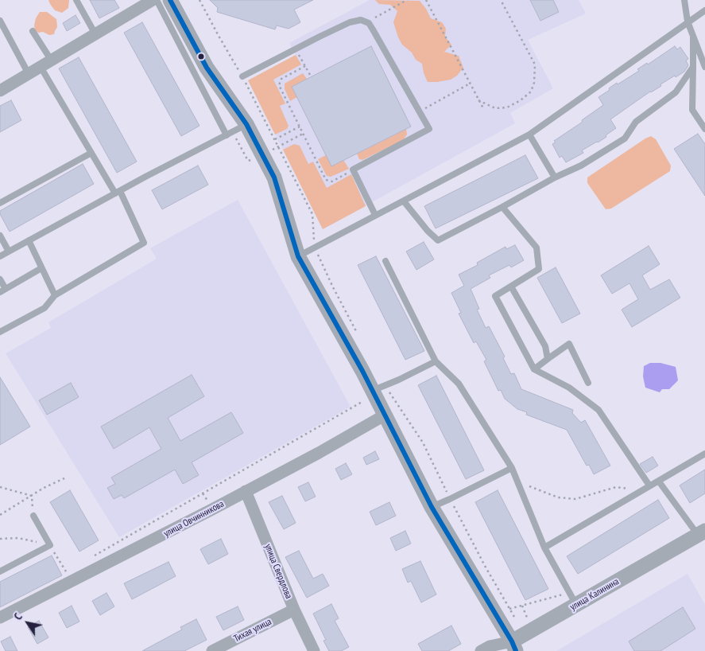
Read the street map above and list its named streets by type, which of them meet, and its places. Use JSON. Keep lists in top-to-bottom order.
{
  "streets": {
    "street": [
      "улица Овчинникова",
      "улица Свердлова",
      "улица Калинина",
      "Тихая улица"
    ]
  },
  "crossings": [
    ["улица Овчинникова", "улица Свердлова"],
    ["улица Свердлова", "Тихая улица"]
  ],
  "north": "top left"
}
